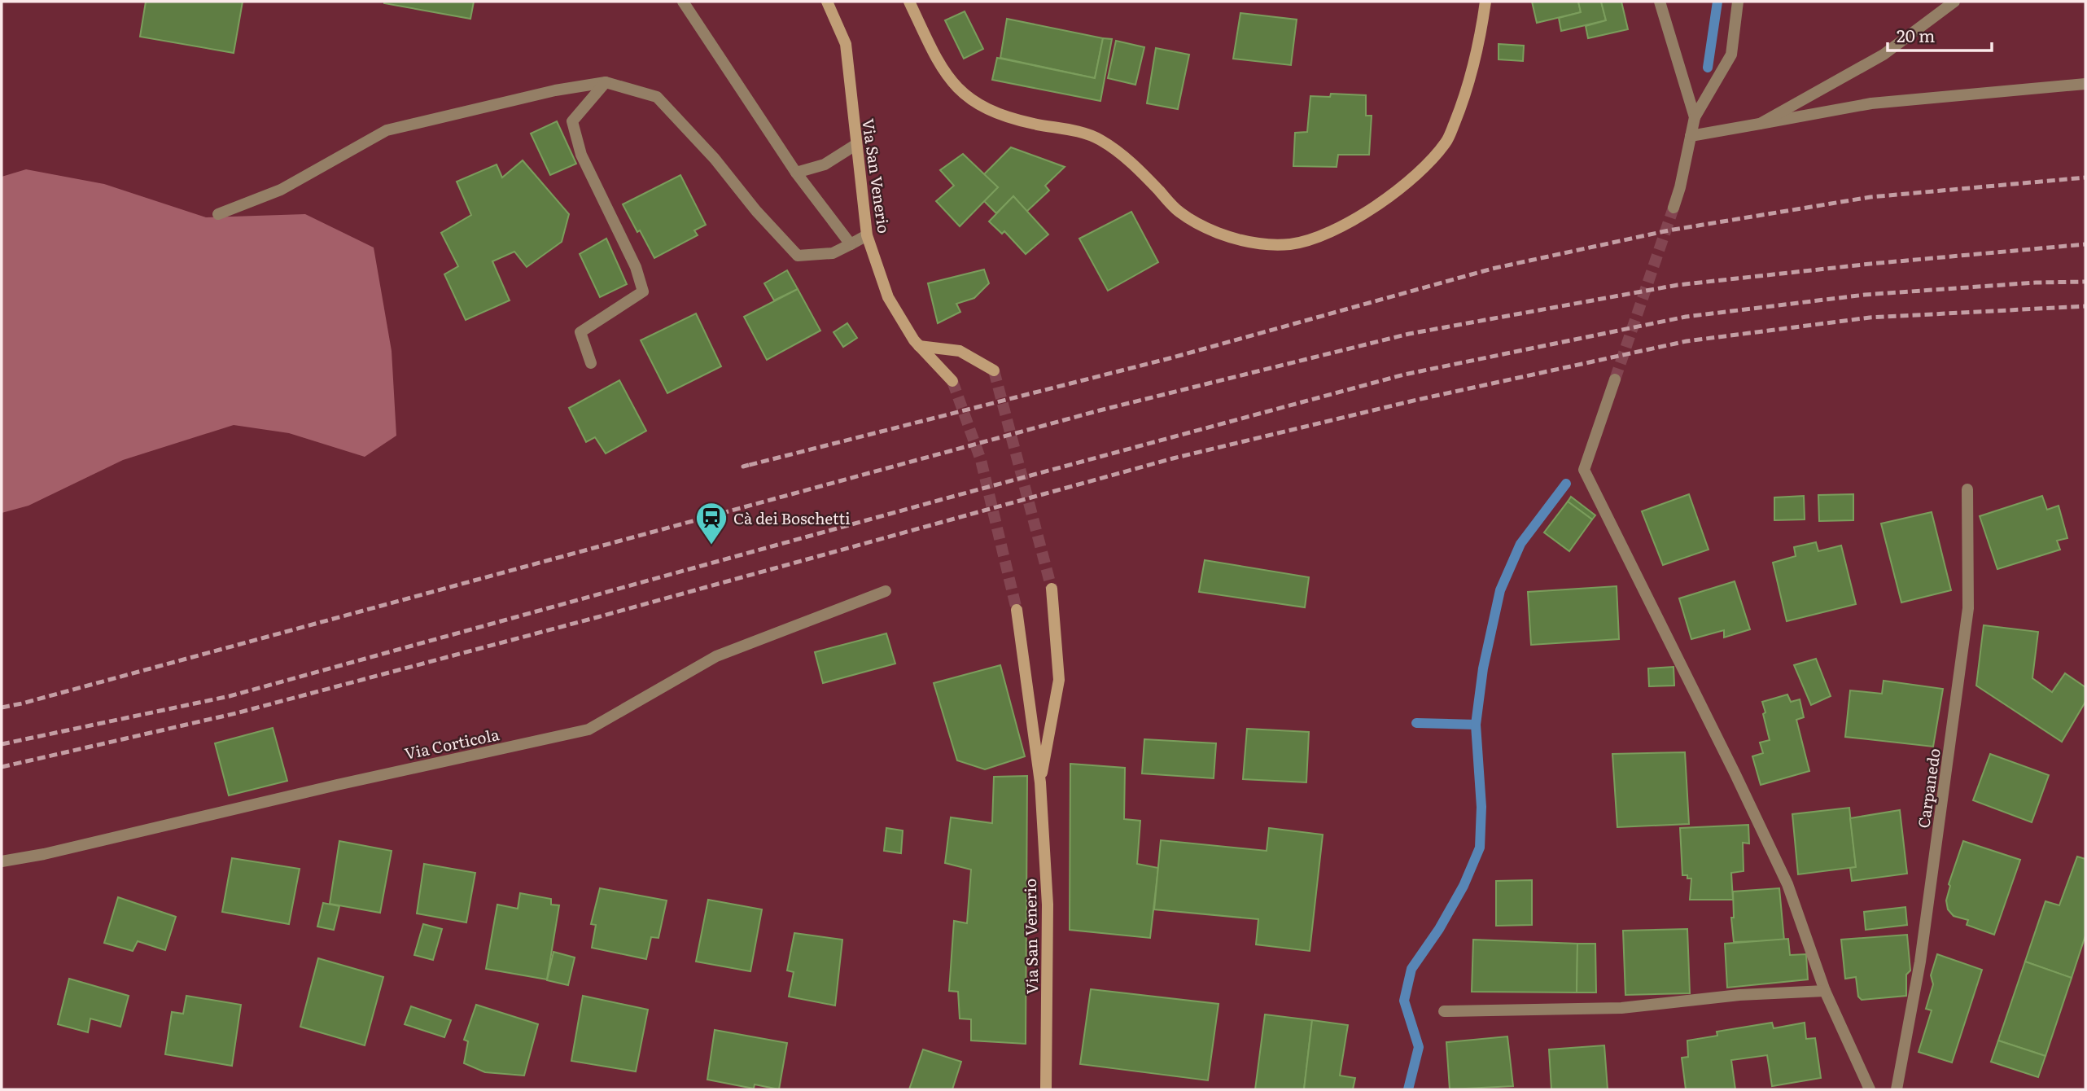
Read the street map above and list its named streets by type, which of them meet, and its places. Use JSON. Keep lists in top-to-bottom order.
{
  "streets": {
    "street": ["Via San Venerio", "Via Corticola", "Carpanedo"]
  },
  "places": {
    "station": ["Cà dei Boschetti"]
  },
  "scale_bar": "20 m"
}
